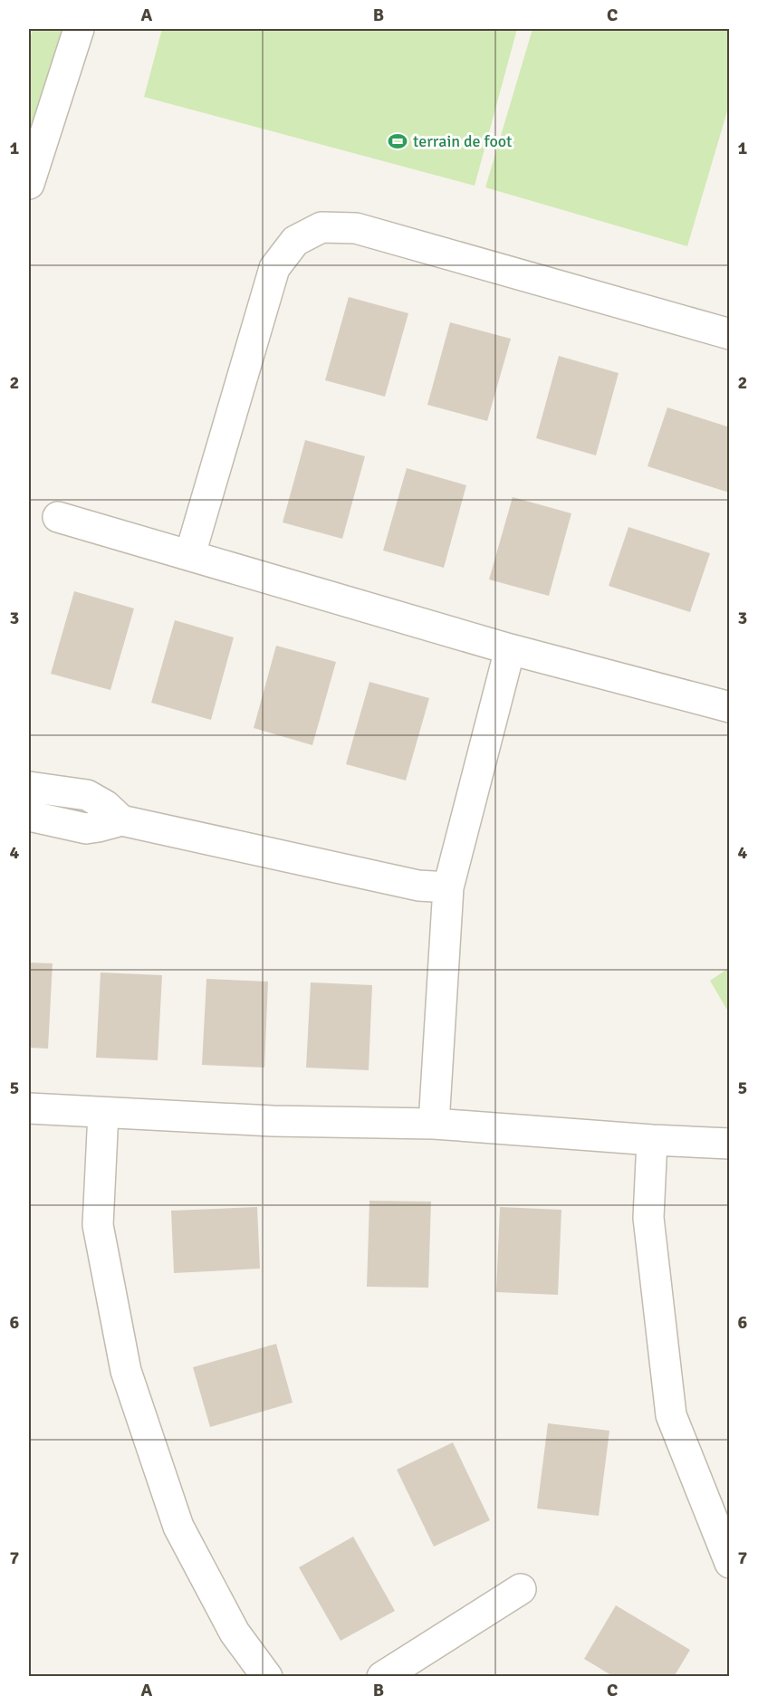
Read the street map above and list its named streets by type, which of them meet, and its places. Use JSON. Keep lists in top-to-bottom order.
{
  "places": {
    "sports": ["terrain de foot"]
  },
  "grid": {
    "columns": ["A", "B", "C"],
    "rows": [
      "1",
      "2",
      "3",
      "4",
      "5",
      "6",
      "7"
    ]
  }
}
